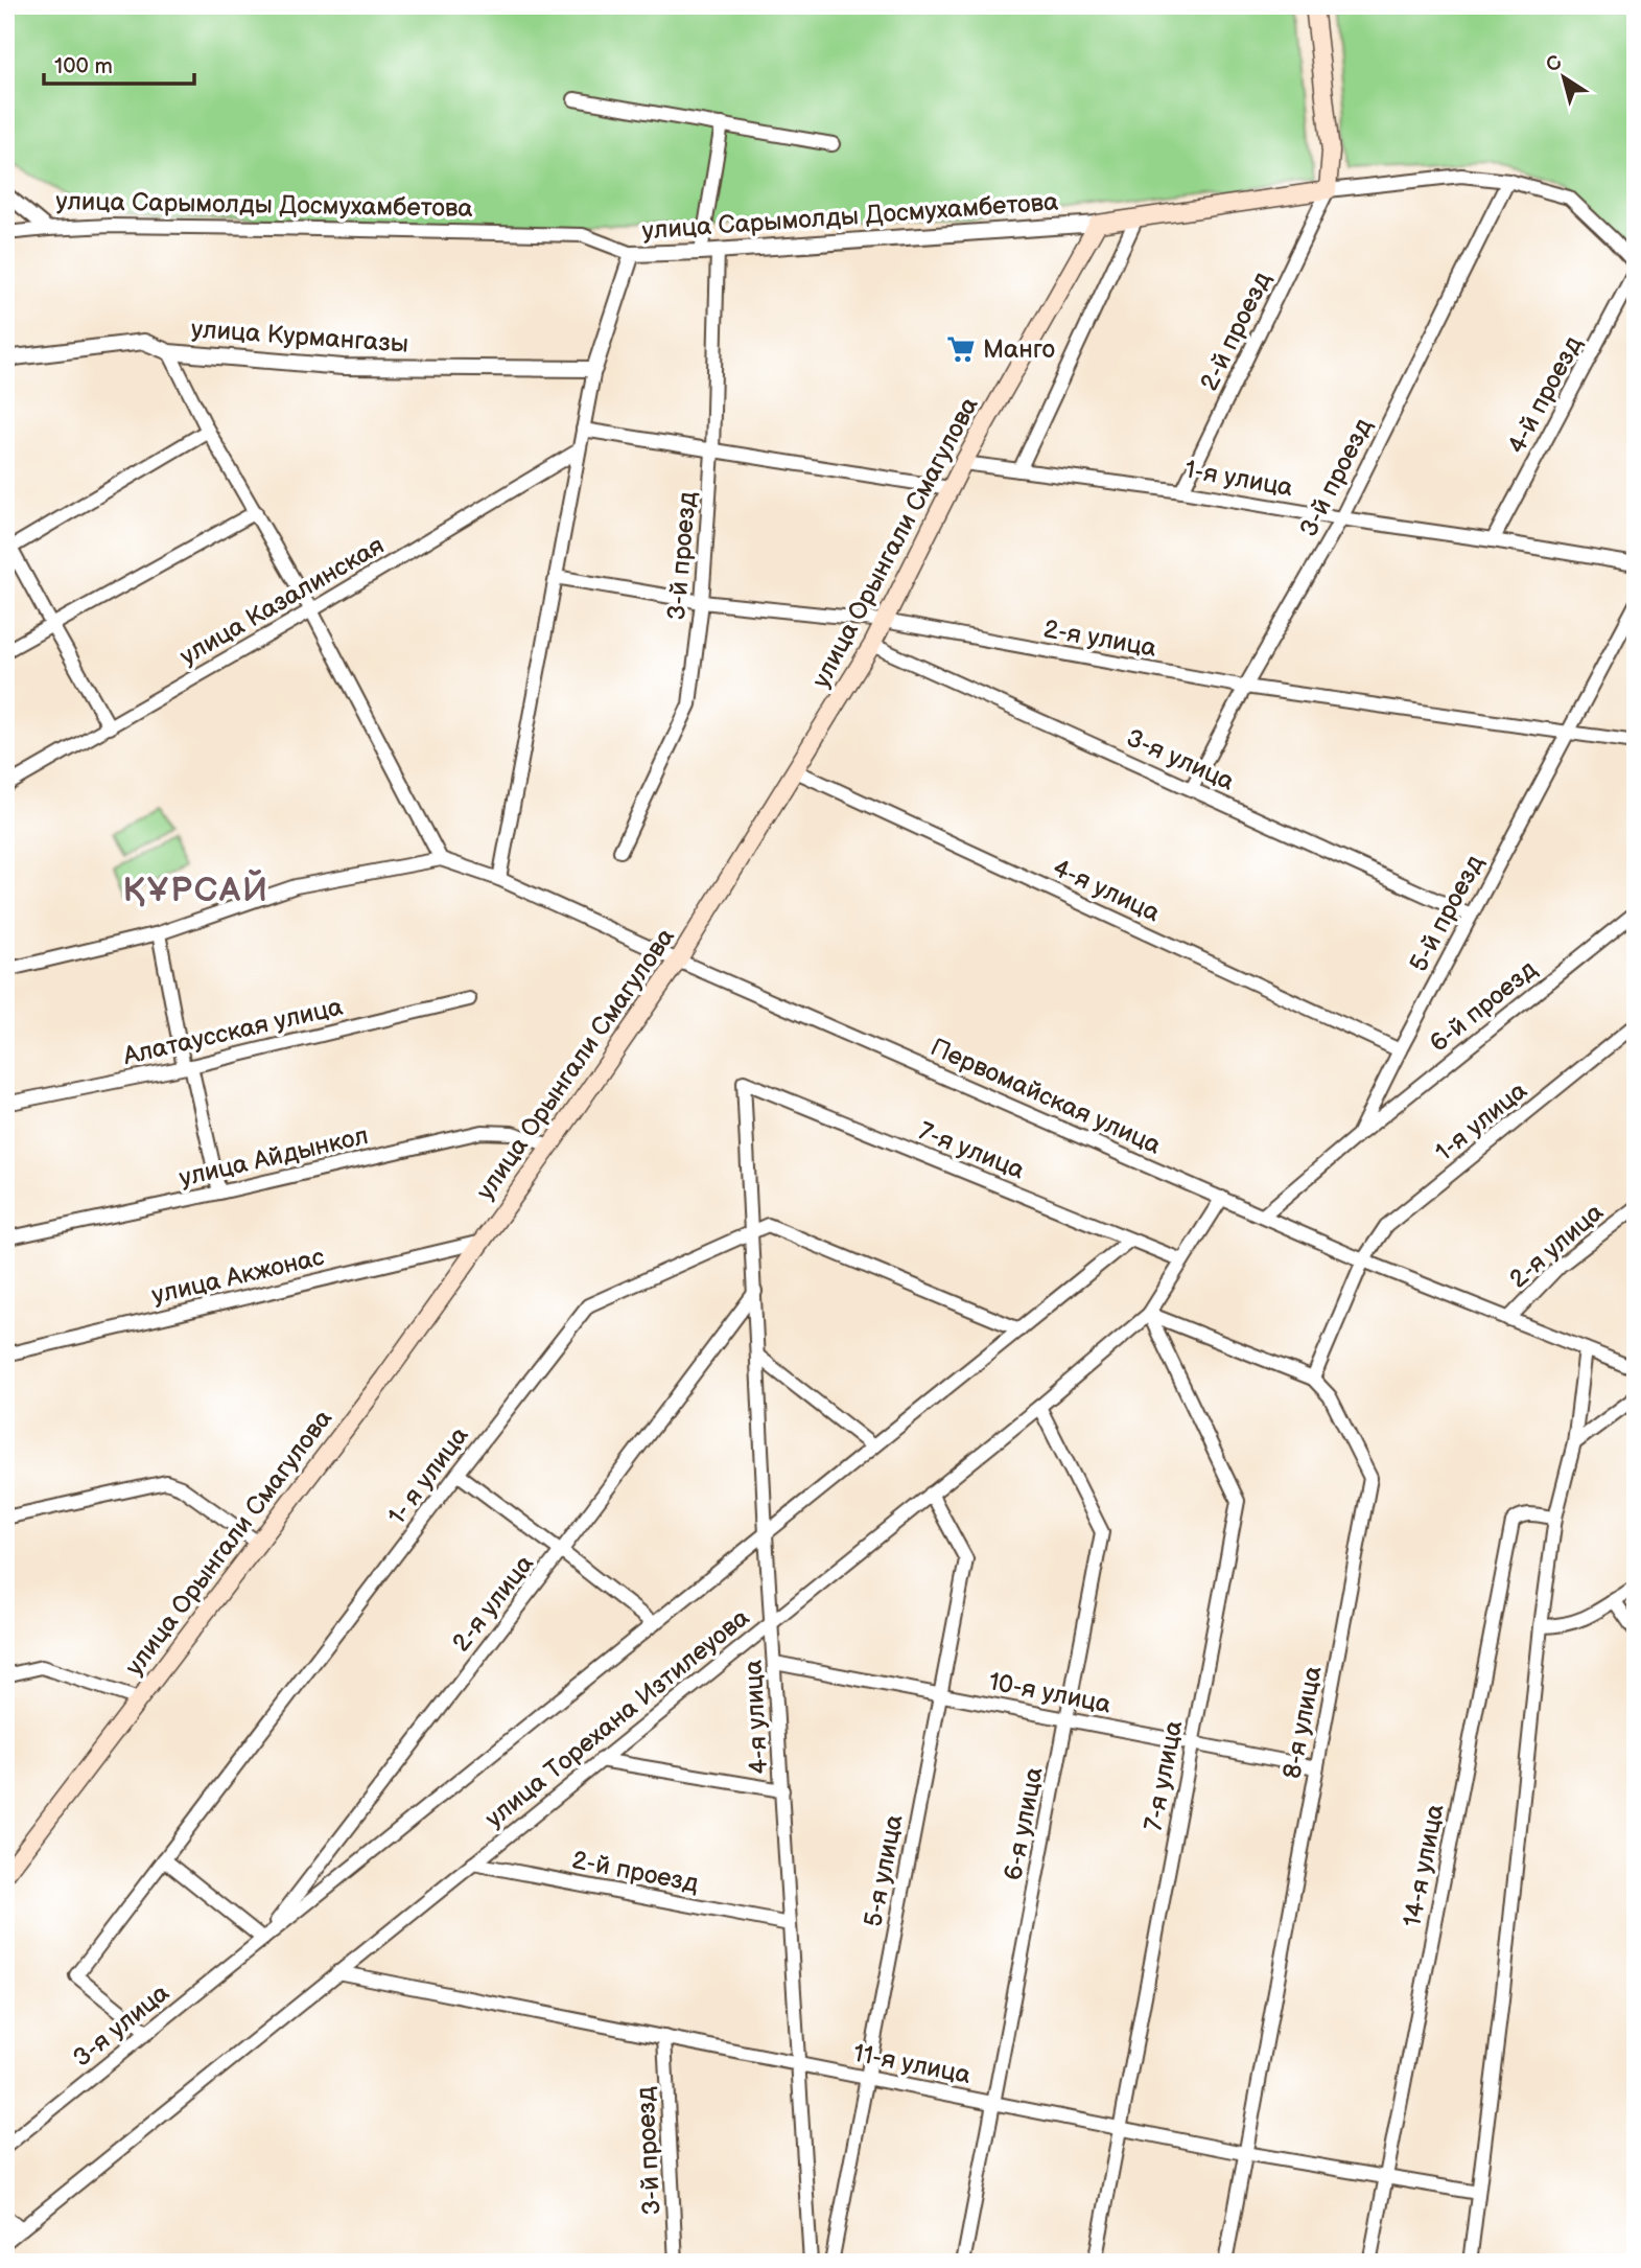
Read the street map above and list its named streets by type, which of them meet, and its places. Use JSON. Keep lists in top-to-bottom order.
{
  "streets": {
    "main road": ["улица Сарымолды Досмухамбетова", "улица Орынгали Смагулова"],
    "street": [
      "2-й проезд",
      "улица Курмангазы",
      "4-й проезд",
      "3-й проезд",
      "1-я улица",
      "улица Казалинская",
      "2-я улица",
      "3-я улица",
      "4-я улица",
      "5-й проезд",
      "6-й проезд",
      "Алатаусская улица",
      "Первомайская улица",
      "7-я улица",
      "улица Айдынкол",
      "улица Акжонас",
      "1- я улица",
      "10-я улица",
      "улица Торехана Изтилеуова",
      "8-я улица",
      "6-я улица",
      "14-я улица",
      "5-я улица",
      "11-я улица"
    ]
  },
  "crossings": [
    ["улица Сарымолды Досмухамбетова", "2-й проезд"],
    ["улица Сарымолды Досмухамбетова", "4-й проезд"],
    ["улица Сарымолды Досмухамбетова", "3-й проезд"],
    ["улица Сарымолды Досмухамбетова", "улица Орынгали Смагулова"],
    ["2-й проезд", "1-я улица"],
    ["2-й проезд", "4-я улица"],
    ["2-й проезд", "улица Торехана Изтилеуова"],
    ["4-й проезд", "1-я улица"],
    ["3-й проезд", "1-я улица"],
    ["3-й проезд", "2-я улица"],
    ["3-й проезд", "3-я улица"],
    ["3-й проезд", "11-я улица"],
    ["1-я улица", "улица Орынгали Смагулова"],
    ["1-я улица", "Первомайская улица"],
    ["1-я улица", "8-я улица"],
    ["улица Орынгали Смагулова", "2-я улица"],
    ["улица Орынгали Смагулова", "3-я улица"],
    ["улица Орынгали Смагулова", "4-я улица"],
    ["улица Орынгали Смагулова", "Первомайская улица"],
    ["улица Орынгали Смагулова", "улица Айдынкол"],
    ["улица Орынгали Смагулова", "улица Акжонас"],
    ["2-я улица", "3-я улица"],
    ["2-я улица", "4-я улица"],
    ["2-я улица", "5-й проезд"],
    ["2-я улица", "Первомайская улица"],
    ["2-я улица", "улица Торехана Изтилеуова"],
    ["3-я улица", "5-й проезд"],
    ["3-я улица", "1- я улица"],
    ["3-я улица", "улица Торехана Изтилеуова"],
    ["4-я улица", "5-й проезд"],
    ["4-я улица", "7-я улица"],
    ["4-я улица", "1- я улица"],
    ["4-я улица", "10-я улица"],
    ["4-я улица", "улица Торехана Изтилеуова"],
    ["4-я улица", "11-я улица"],
    ["5-й проезд", "6-й проезд"],
    ["5-й проезд", "Первомайская улица"],
    ["Первомайская улица", "улица Торехана Изтилеуова"],
    ["7-я улица", "10-я улица"],
    ["7-я улица", "улица Торехана Изтилеуова"],
    ["7-я улица", "11-я улица"],
    ["1- я улица", "улица Торехана Изтилеуова"],
    ["10-я улица", "8-я улица"],
    ["10-я улица", "6-я улица"],
    ["10-я улица", "5-я улица"],
    ["улица Торехана Изтилеуова", "6-я улица"],
    ["улица Торехана Изтилеуова", "5-я улица"],
    ["улица Торехана Изтилеуова", "11-я улица"],
    ["8-я улица", "11-я улица"],
    ["6-я улица", "11-я улица"],
    ["14-я улица", "11-я улица"],
    ["5-я улица", "11-я улица"]
  ],
  "districts": ["ҚҰРСАЙ"],
  "places": {
    "supermarket": ["Манго"]
  },
  "scale_bar": "100 m",
  "north": "top left"
}
